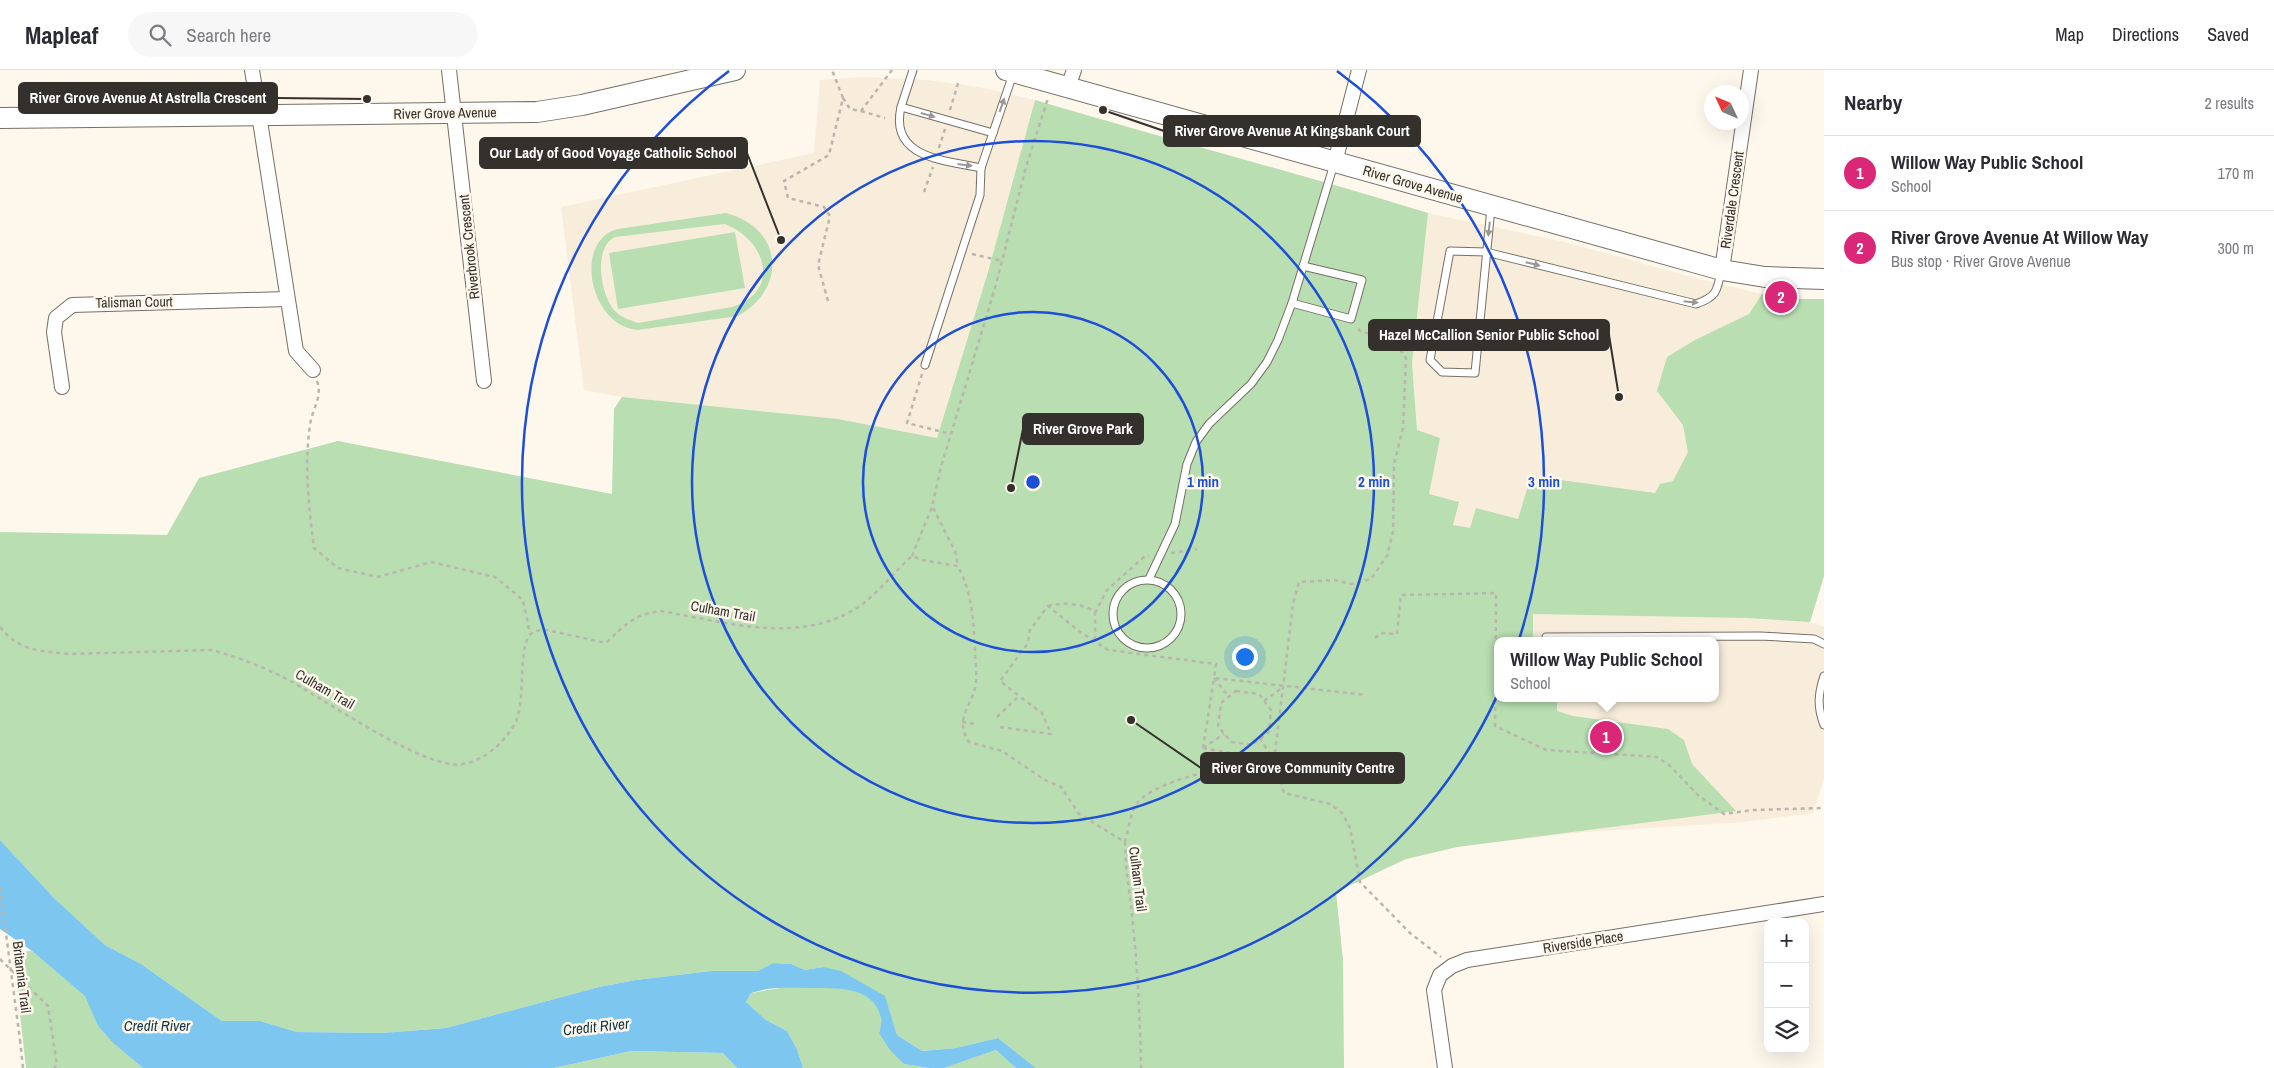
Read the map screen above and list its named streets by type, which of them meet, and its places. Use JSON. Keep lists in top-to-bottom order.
{
  "streets": {
    "street": [
      "River Grove Avenue",
      "Riverdale Crescent",
      "Riverbrook Crescent",
      "Talisman Court",
      "Riverside Place"
    ],
    "path": ["Culham Trail", "Britannia Trail"]
  },
  "crossings": [
    ["River Grove Avenue", "Riverdale Crescent"],
    ["River Grove Avenue", "Riverbrook Crescent"]
  ],
  "water": ["Credit River"],
  "places": [
    "River Grove Avenue At Astrella Crescent",
    "River Grove Avenue At Kingsbank Court",
    "Our Lady of Good Voyage Catholic School",
    "Hazel McCallion Senior Public School",
    "River Grove Park",
    "River Grove Community Centre"
  ],
  "north": "top left",
  "page": {
    "header": "Mapleaf",
    "search": "Search here",
    "nav": ["Map", "Directions", "Saved"],
    "heading": ["Nearby", "2 results"],
    "list": [
      {
        "mark": "1",
        "name": "Willow Way Public School",
        "note": "School",
        "value": "170 m"
      },
      {
        "mark": "2",
        "name": "River Grove Avenue At Willow Way",
        "note": "Bus stop · River Grove Avenue",
        "value": "300 m"
      }
    ],
    "pins": ["2", "1"],
    "popup": ["Willow Way Public School", "School"],
    "map_buttons": ["+", "−"]
  },
  "rings": ["1 min", "2 min", "3 min"]
}
